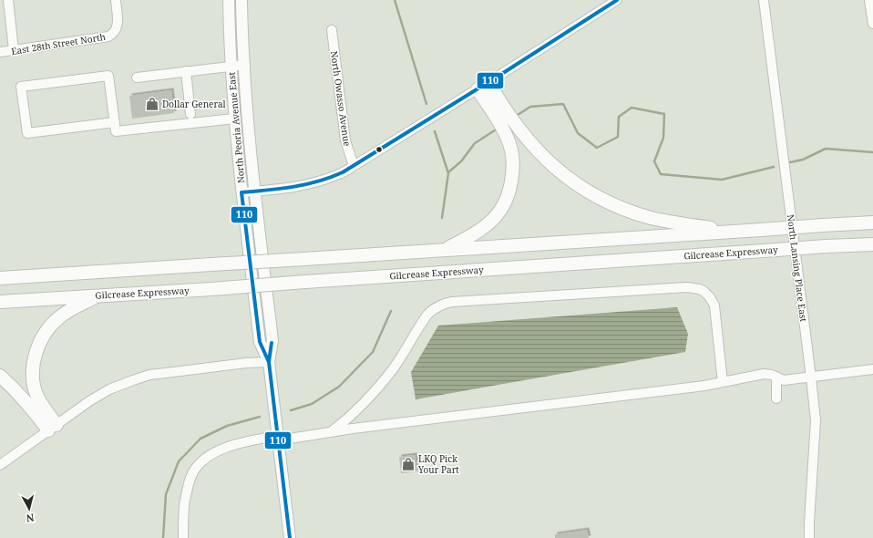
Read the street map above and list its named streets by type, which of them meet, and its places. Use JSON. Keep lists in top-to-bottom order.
{
  "streets": {
    "highway": ["Gilcrease Expressway"],
    "main road": ["North Peoria Avenue East"],
    "street": ["East 28th Street North", "North Owasso Avenue", "North Lansing Place East"]
  },
  "places": {
    "shop": ["Dollar General", "LKQ Pick Your Part"]
  },
  "lines": ["transit line 110"],
  "north": "bottom"
}
